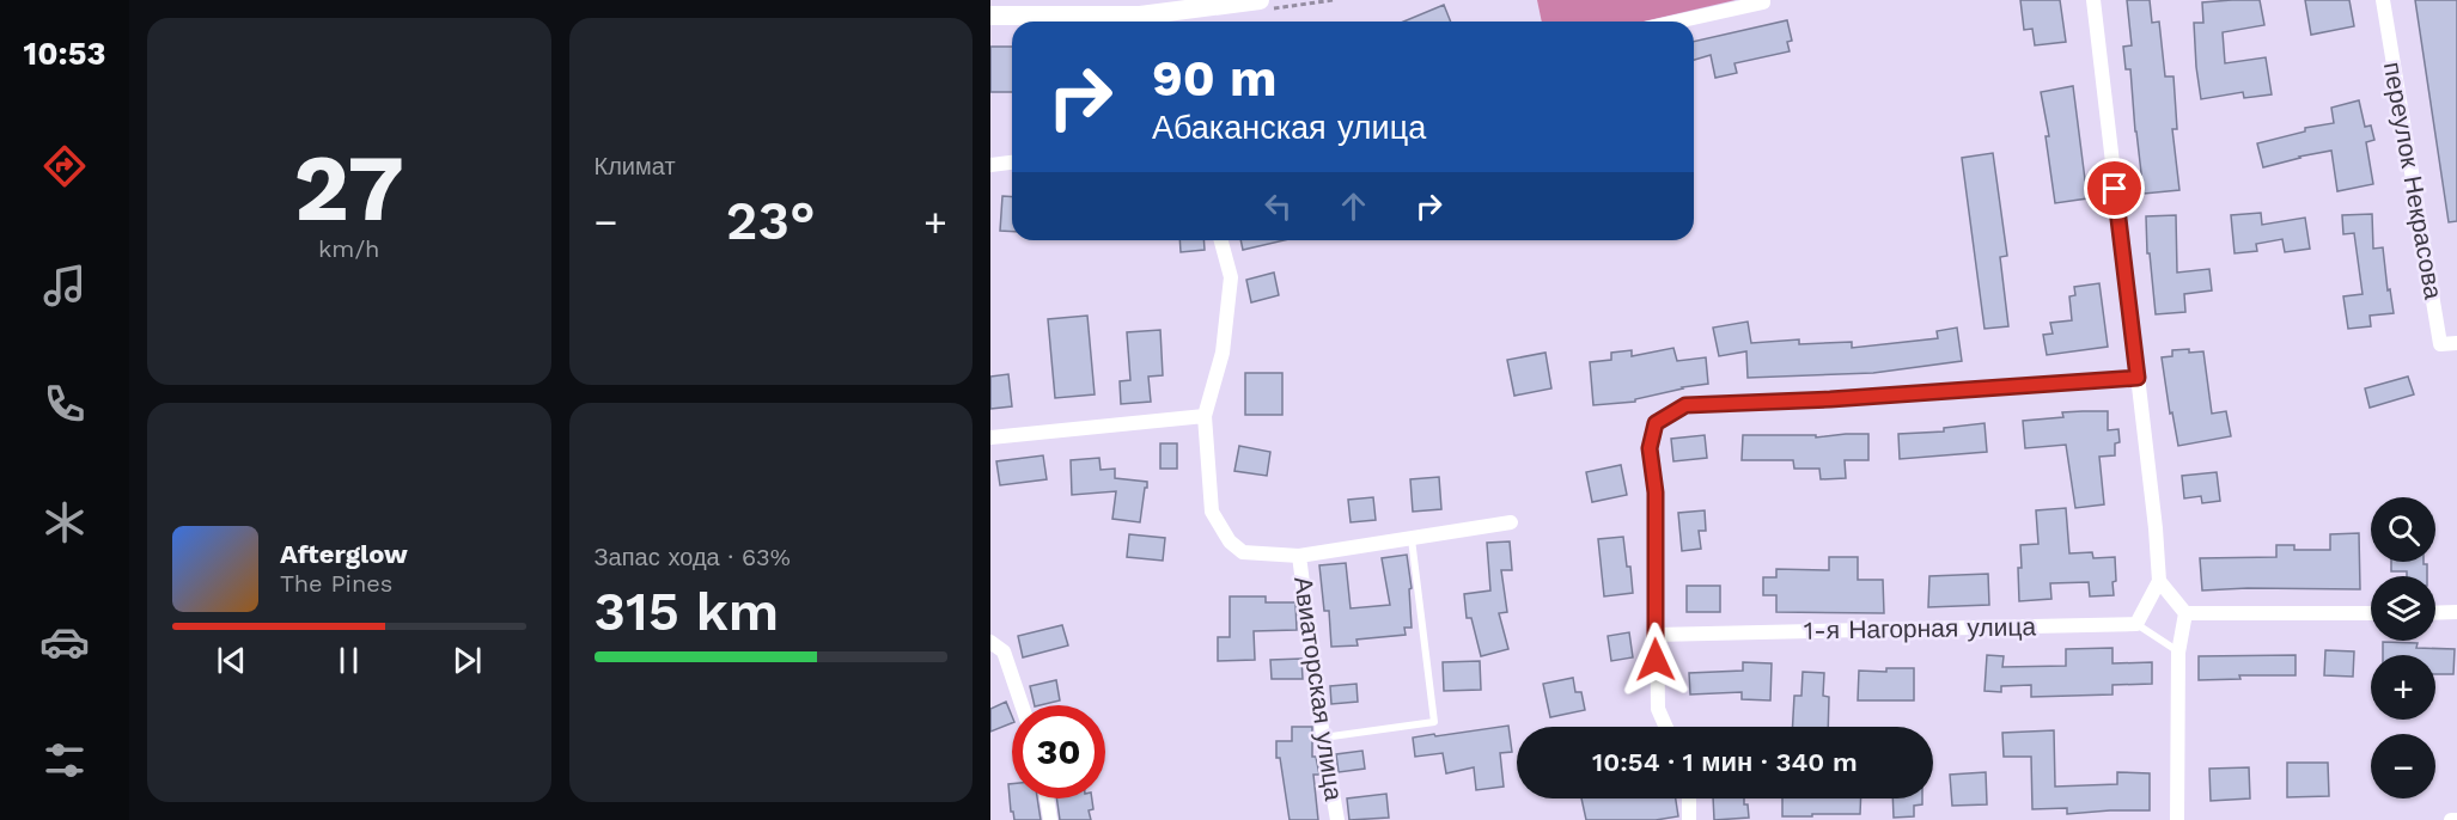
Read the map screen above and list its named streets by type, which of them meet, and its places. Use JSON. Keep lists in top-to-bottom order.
{
  "streets": {
    "street": ["переулок Некрасова", "1-я Нагорная улица", "Авиаторская улица"]
  },
  "page": {
    "tabs": "10:53",
    "tile": [
      ["27", "km/h"],
      "Климат",
      ["Запас хода · 63%", "315 km"]
    ],
    "turn": ["90 m", "Абаканская улица"],
    "heat": ["−", "23°", "+"],
    "map_buttons": ["+", "−"],
    "song": ["Afterglow", "The Pines"],
    "limit": "30",
    "trip": "10:54 · 1 мин · 340 m"
  }
}
